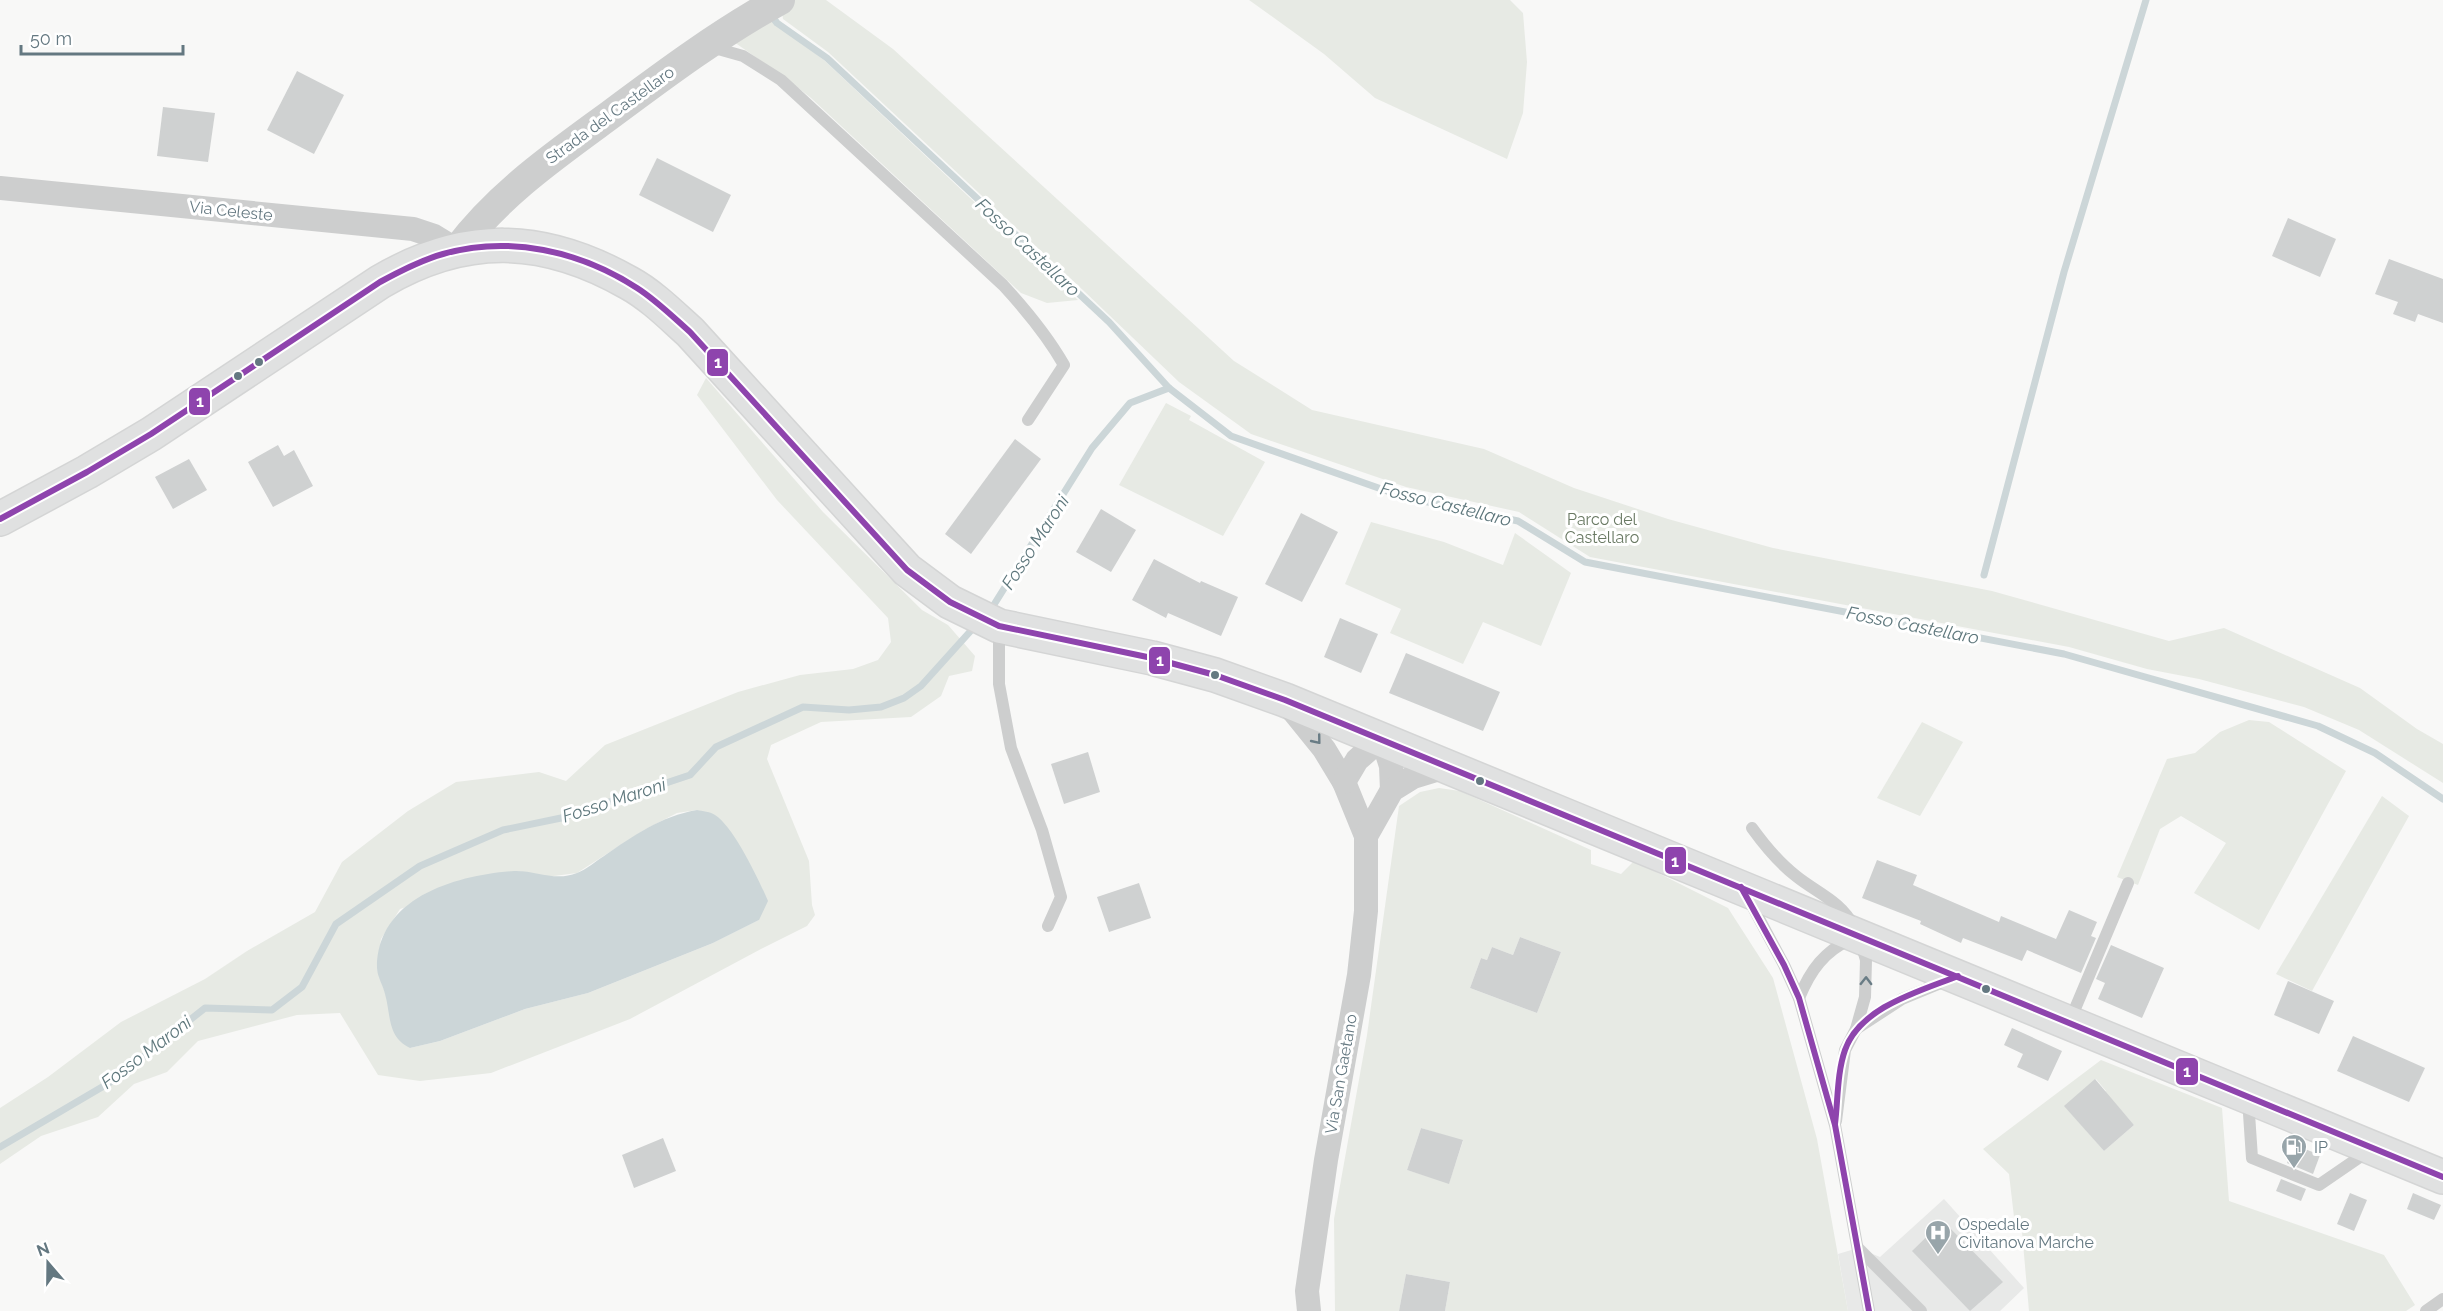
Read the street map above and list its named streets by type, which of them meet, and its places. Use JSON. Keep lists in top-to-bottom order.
{
  "streets": {
    "street": ["Strada del Castellaro", "Via Celeste", "Via San Gaetano"]
  },
  "crossings": [
    ["Strada del Castellaro", "Via Celeste"]
  ],
  "water": ["Fosso Castellaro", "Fosso Maroni"],
  "parks": ["Parco del Castellaro"],
  "places": {
    "fuel station": ["IP"],
    "hospital": ["Ospedale Civitanova Marche"]
  },
  "lines": ["transit line 1"],
  "scale_bar": "50 m",
  "north": "top"
}
